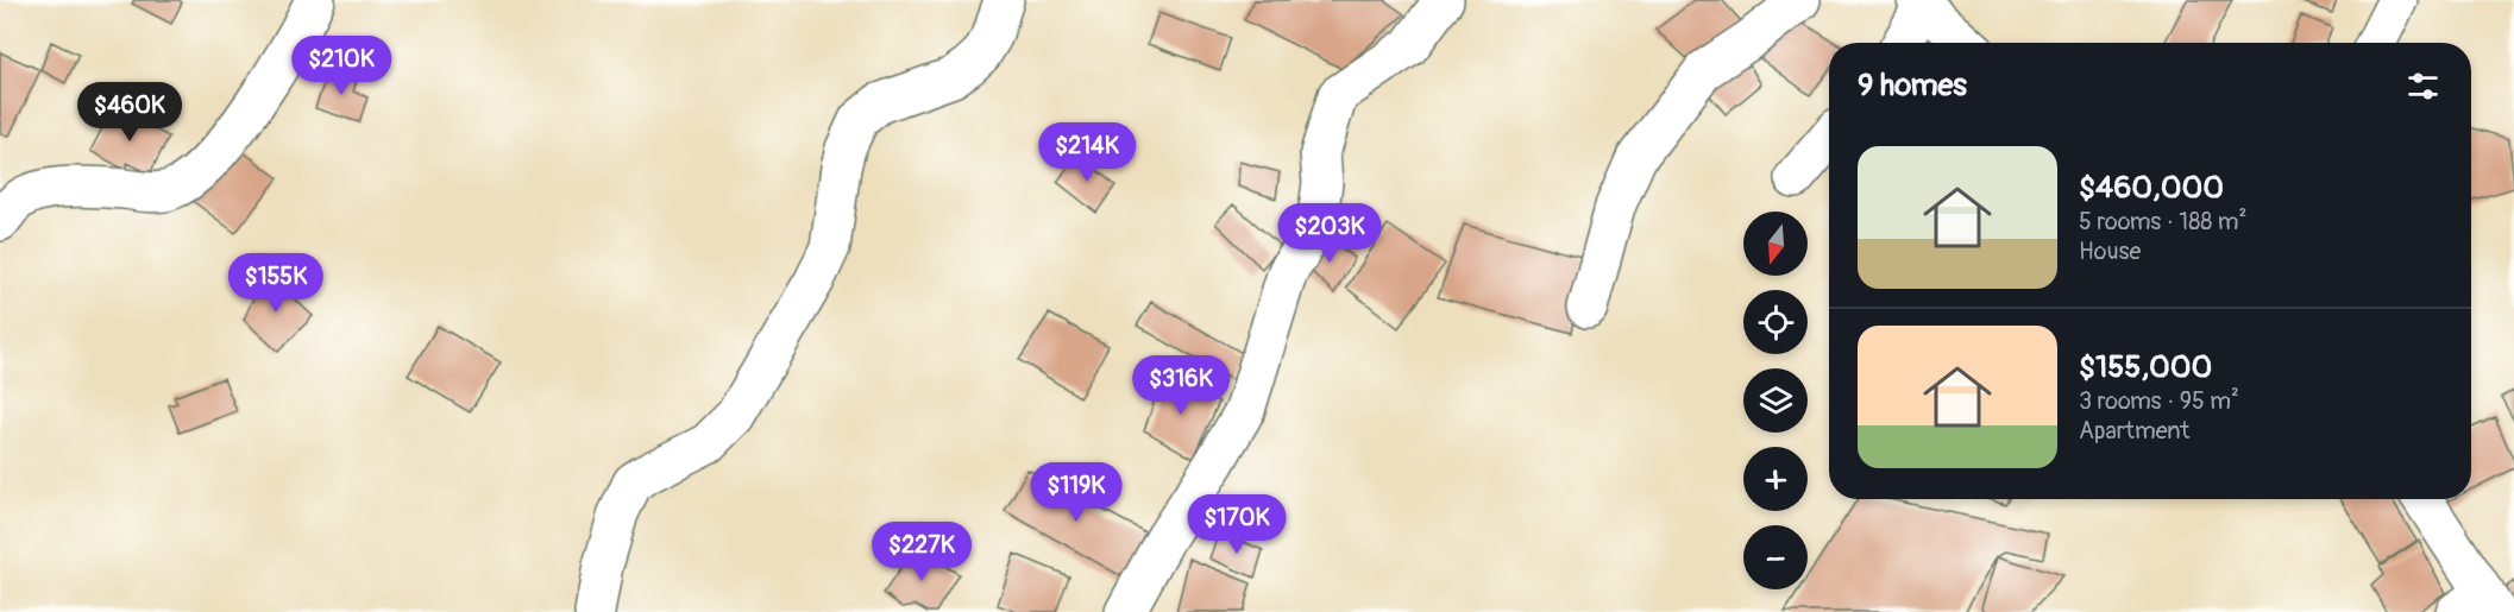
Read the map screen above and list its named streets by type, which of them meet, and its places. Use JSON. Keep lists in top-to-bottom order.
{
  "north": "bottom",
  "page": {
    "price": [
      "$210K",
      "$460K",
      "$214K",
      "$203K",
      "$155K",
      "$316K",
      "$119K",
      "$170K",
      "$227K"
    ],
    "heading": "9 homes",
    "list": [
      {
        "name": "$460,000",
        "note": "5 rooms · 188 m² · House"
      },
      {
        "name": "$155,000",
        "note": "3 rooms · 95 m² · Apartment"
      }
    ],
    "map_buttons": ["+", "−"]
  }
}
